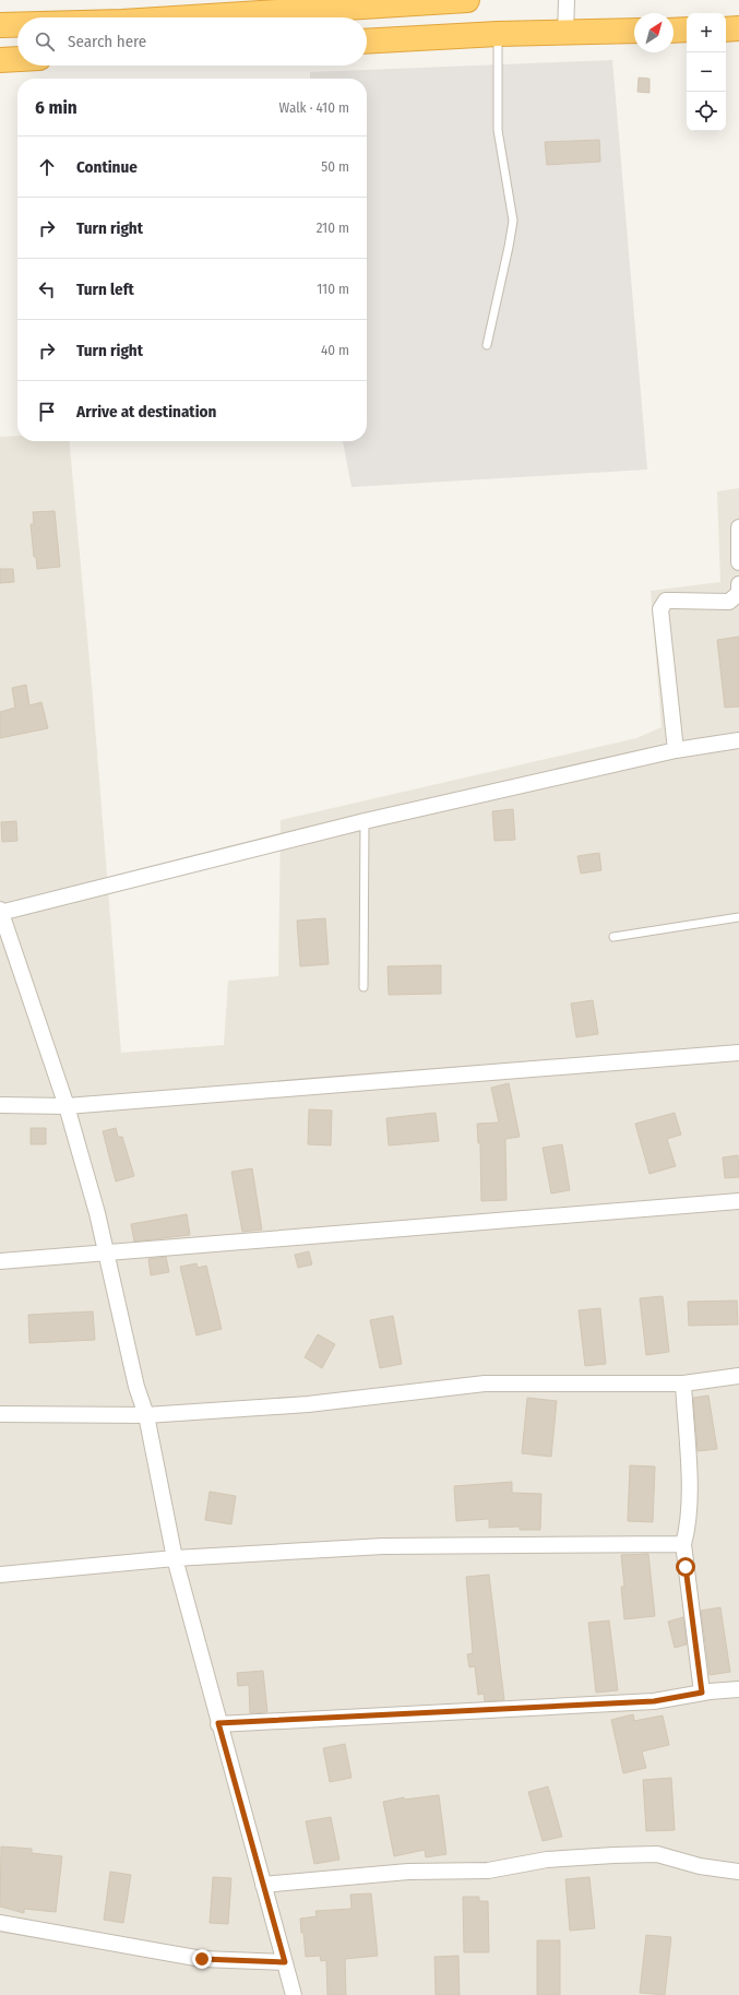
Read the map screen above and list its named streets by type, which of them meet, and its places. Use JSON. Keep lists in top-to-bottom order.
{
  "north": "top right",
  "page": {
    "map_buttons": ["+", "−"],
    "search": "Search here",
    "heading": ["6 min", "Walk · 410 m"],
    "list": [
      ["Continue", "50 m"],
      ["Turn right", "210 m"],
      ["Turn left", "110 m"],
      ["Turn right", "40 m"],
      "Arrive at destination"
    ]
  }
}
